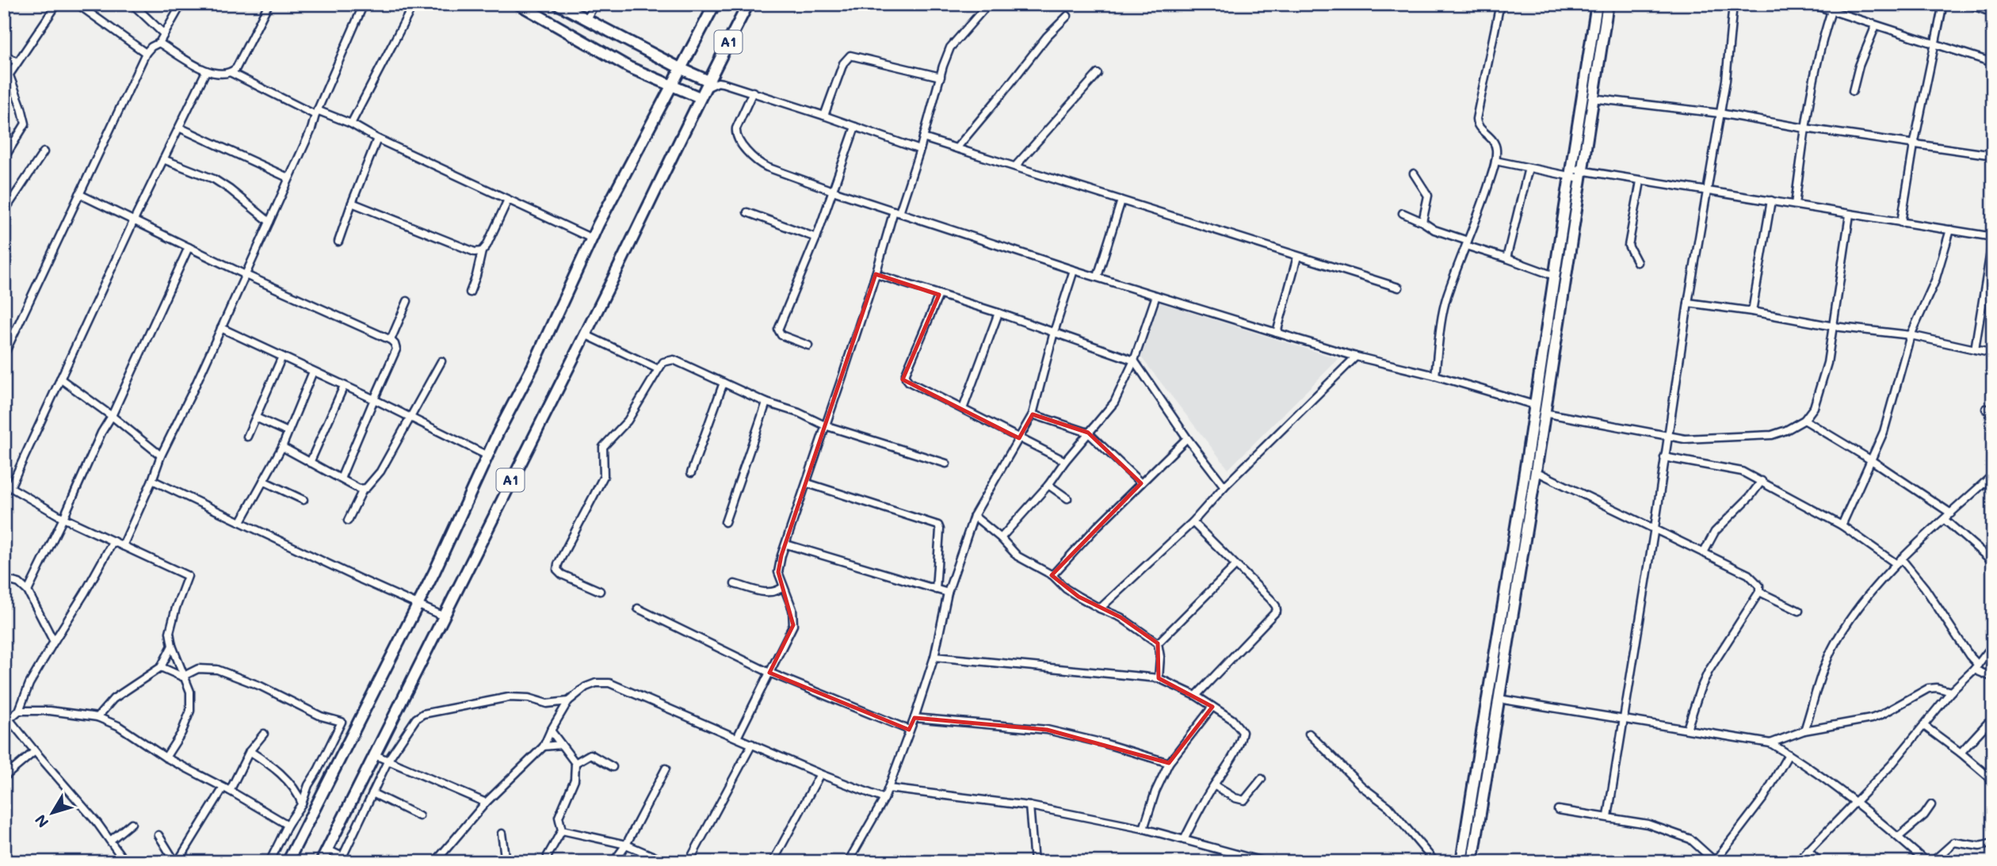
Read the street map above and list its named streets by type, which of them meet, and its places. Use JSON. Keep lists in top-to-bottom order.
{
  "streets": {
    "main road": ["A1"]
  },
  "north": "bottom left"
}
